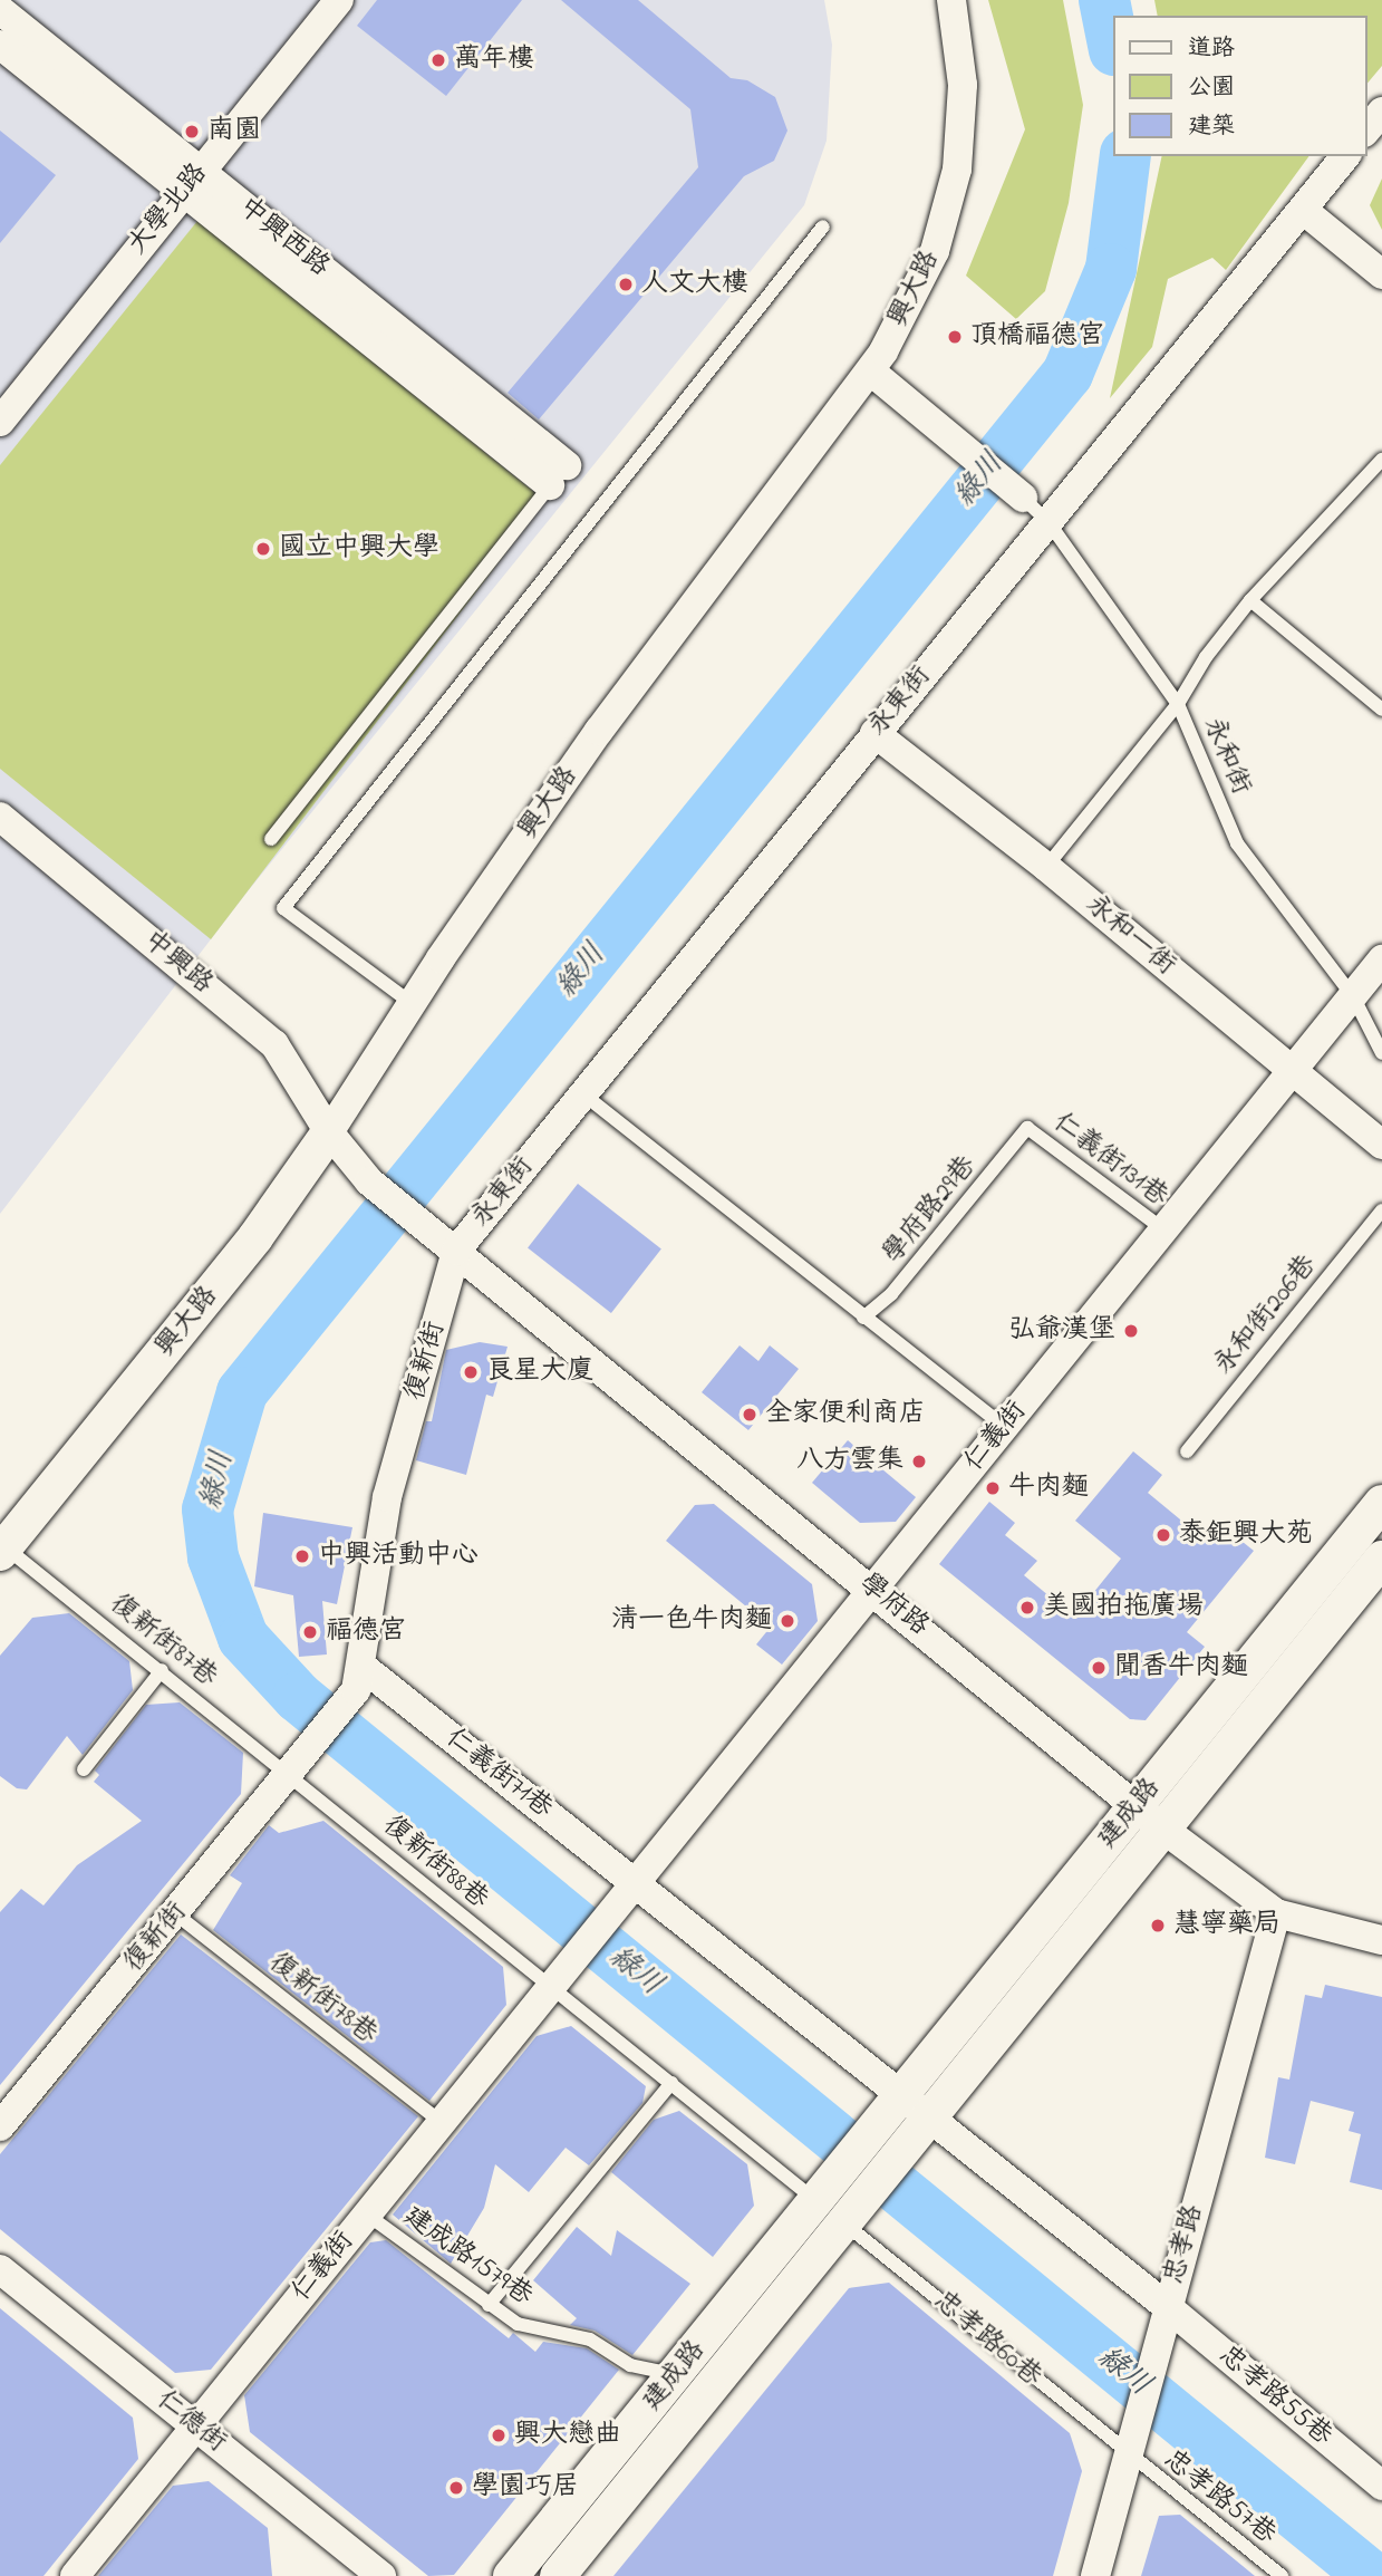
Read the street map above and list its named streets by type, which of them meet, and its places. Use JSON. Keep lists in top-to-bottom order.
{
  "streets": {
    "street": [
      "大學北路",
      "中興西路",
      "興大路",
      "永東街",
      "永和一街",
      "中興路",
      "復新街",
      "仁義街",
      "學府路",
      "仁義街71巷",
      "建成路",
      "忠孝路",
      "忠孝路55巷",
      "仁德街"
    ],
    "lane": [
      "永和街",
      "仁義街131巷",
      "學府路29巷",
      "永和街206巷",
      "復新街87巷",
      "復新街88巷",
      "復新街78巷",
      "建成路1579巷",
      "忠孝路60巷",
      "忠孝路57巷"
    ]
  },
  "crossings": [
    ["大學北路", "中興西路"],
    ["興大路", "中興路"],
    ["興大路", "學府路"],
    ["興大路", "復新街87巷"],
    ["永東街", "永和一街"],
    ["永東街", "復新街"],
    ["永東街", "學府路"],
    ["永和街", "仁義街"],
    ["永和一街", "仁義街"],
    ["中興路", "學府路"],
    ["仁義街131巷", "學府路29巷"],
    ["仁義街131巷", "仁義街"],
    ["復新街", "學府路"],
    ["復新街", "復新街87巷"],
    ["復新街", "仁義街71巷"],
    ["復新街", "復新街88巷"],
    ["復新街", "復新街78巷"],
    ["仁義街", "學府路"],
    ["仁義街", "仁義街71巷"],
    ["仁義街", "復新街88巷"],
    ["仁義街", "復新街78巷"],
    ["仁義街", "建成路1579巷"],
    ["仁義街", "仁德街"],
    ["學府路", "建成路"],
    ["學府路", "忠孝路"],
    ["復新街87巷", "復新街88巷"],
    ["仁義街71巷", "建成路"],
    ["建成路", "建成路1579巷"],
    ["建成路", "忠孝路60巷"],
    ["復新街88巷", "忠孝路60巷"],
    ["忠孝路", "忠孝路60巷"],
    ["忠孝路", "忠孝路55巷"],
    ["忠孝路", "忠孝路57巷"],
    ["忠孝路60巷", "忠孝路57巷"]
  ],
  "water": ["綠川"],
  "places": [
    "萬年樓",
    "南園",
    "人文大樓",
    "頂橋福德宮",
    "國立中興大學",
    "弘爺漢堡",
    "良星大廈",
    "全家便利商店",
    "八方雲集",
    "牛肉麵",
    "泰鉅興大苑",
    "中興活動中心",
    "美國拍拖廣場",
    "清一色牛肉麵",
    "福德宮",
    "聞香牛肉麵",
    "慧寧藥局",
    "興大戀曲",
    "學園巧居"
  ],
  "legend": ["道路", "公園", "建築"]
}
